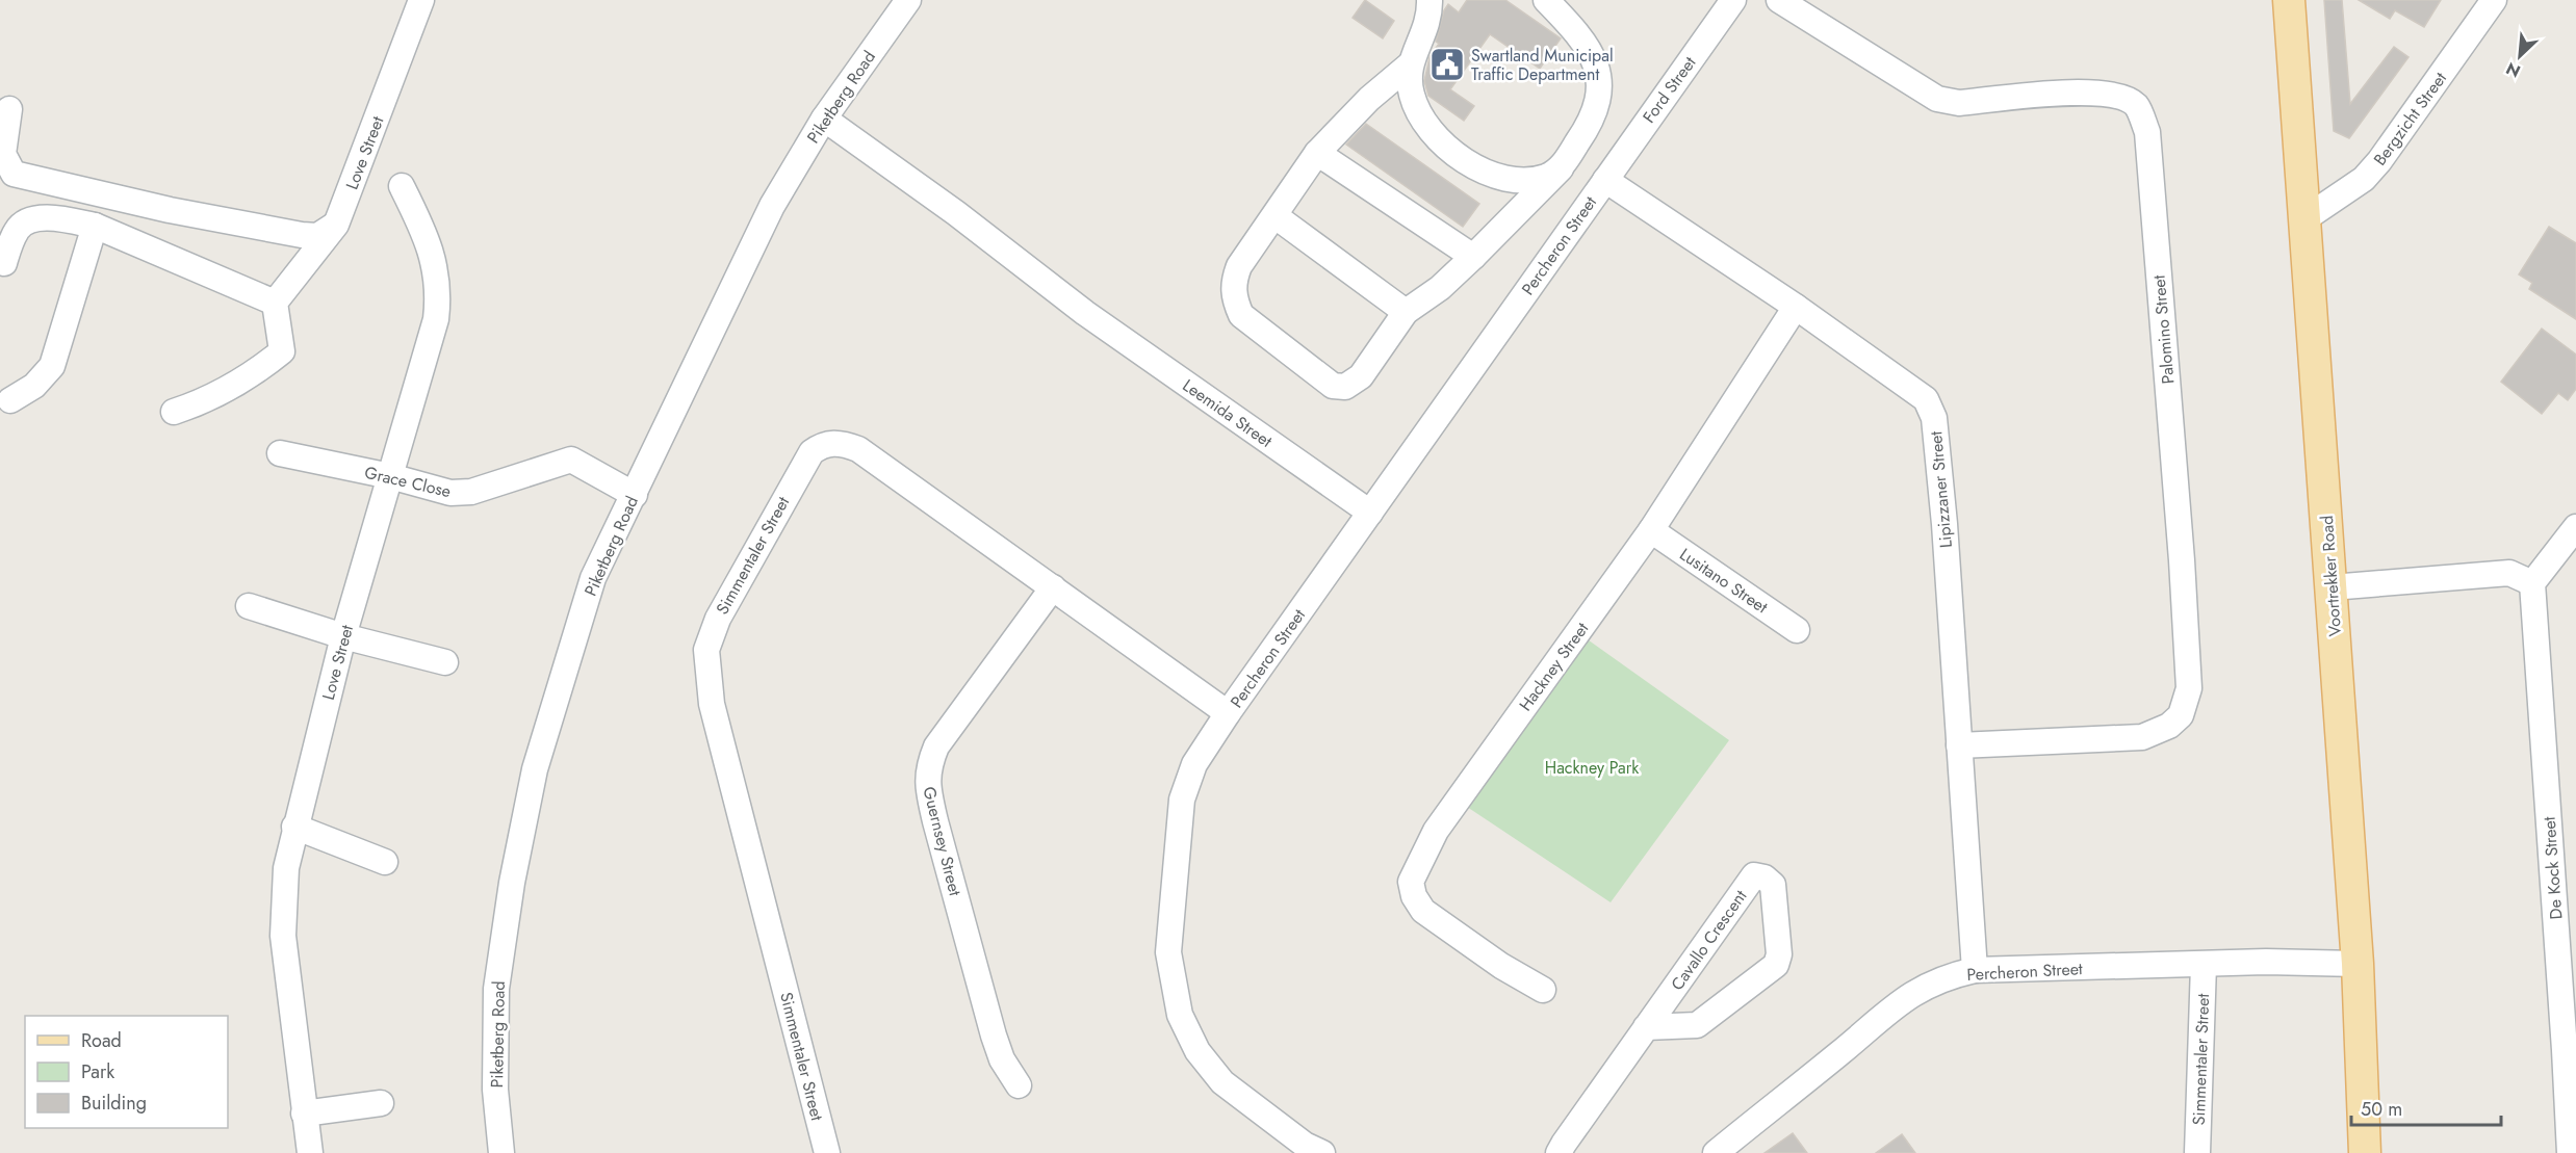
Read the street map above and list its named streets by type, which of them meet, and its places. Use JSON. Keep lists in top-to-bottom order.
{
  "streets": {
    "main road": ["Voortrekker Road"],
    "street": [
      "Ford Street",
      "Piketberg Road",
      "Bergzicht Street",
      "Love Street",
      "Percheron Street",
      "Palomino Street",
      "Leemida Street",
      "Grace Close",
      "Lipizzaner Street",
      "Simmentaler Street",
      "Lusitano Street",
      "Hackney Street",
      "Guernsey Street",
      "De Kock Street",
      "Cavallo Crescent"
    ]
  },
  "crossings": [
    ["Ford Street", "Percheron Street"],
    ["Ford Street", "Lipizzaner Street"],
    ["Piketberg Road", "Leemida Street"],
    ["Piketberg Road", "Grace Close"],
    ["Bergzicht Street", "Voortrekker Road"],
    ["Love Street", "Grace Close"],
    ["Percheron Street", "Leemida Street"],
    ["Percheron Street", "Lipizzaner Street"],
    ["Percheron Street", "Simmentaler Street"],
    ["Percheron Street", "Voortrekker Road"],
    ["Palomino Street", "Lipizzaner Street"],
    ["Lipizzaner Street", "Hackney Street"],
    ["Simmentaler Street", "Guernsey Street"],
    ["Lusitano Street", "Hackney Street"]
  ],
  "parks": ["Hackney Park"],
  "places": {
    "public building": ["Swartland Municipal Traffic Department"]
  },
  "legend": ["Road", "Park", "Building"],
  "scale_bar": "50 m",
  "north": "bottom left"
}
